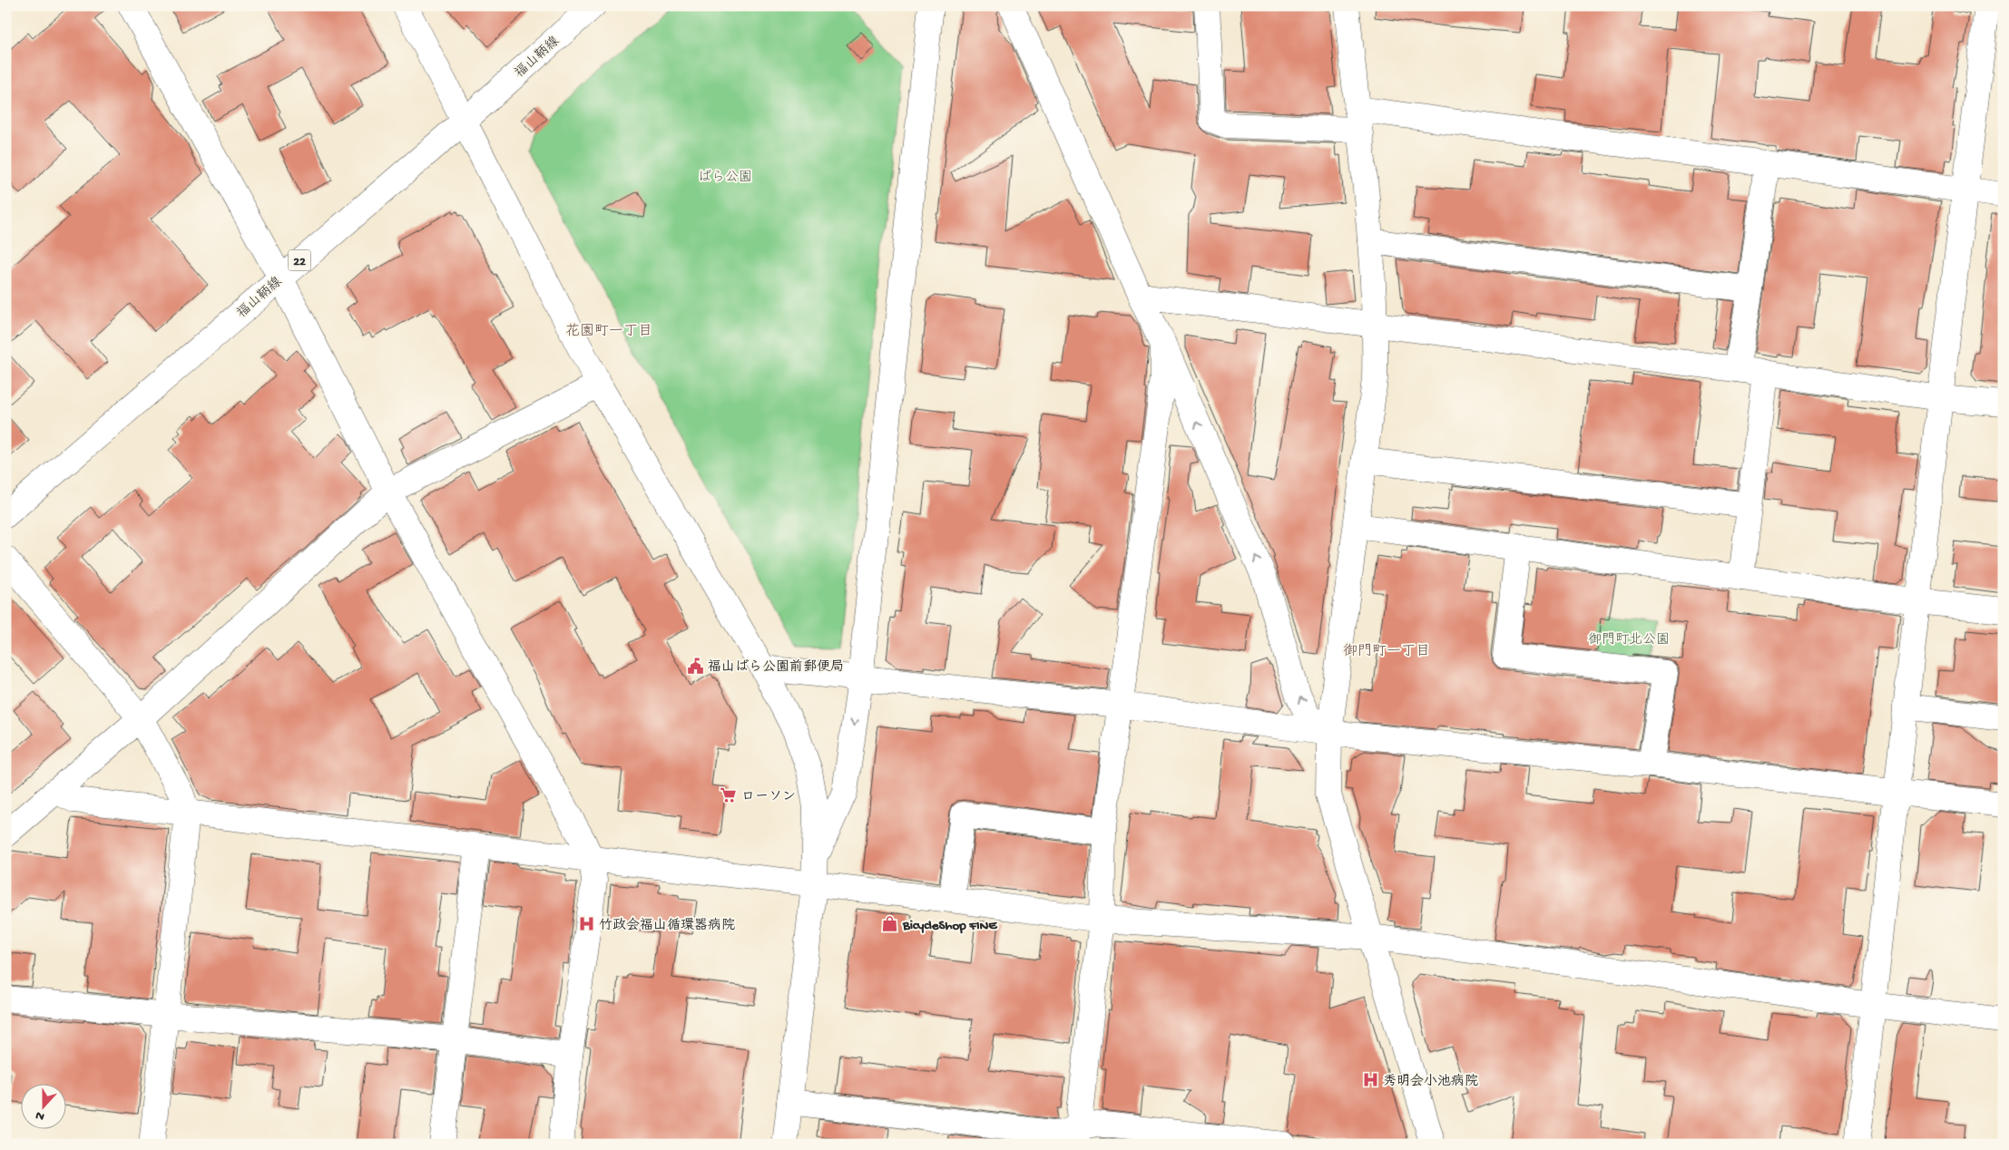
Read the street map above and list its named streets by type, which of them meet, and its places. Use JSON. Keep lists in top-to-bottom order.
{
  "streets": {
    "street": ["福山鞆線", "22"]
  },
  "districts": ["花園町一丁目", "御門町一丁目"],
  "parks": ["ばら公園", "御門町北公園"],
  "places": {
    "public building": ["福山ばら公園前郵便局"],
    "supermarket": ["ローソン"],
    "hospital": ["竹政会福山循環器病院", "秀明会小池病院"],
    "shop": ["BicycleShop FINE"]
  },
  "north": "bottom"
}
